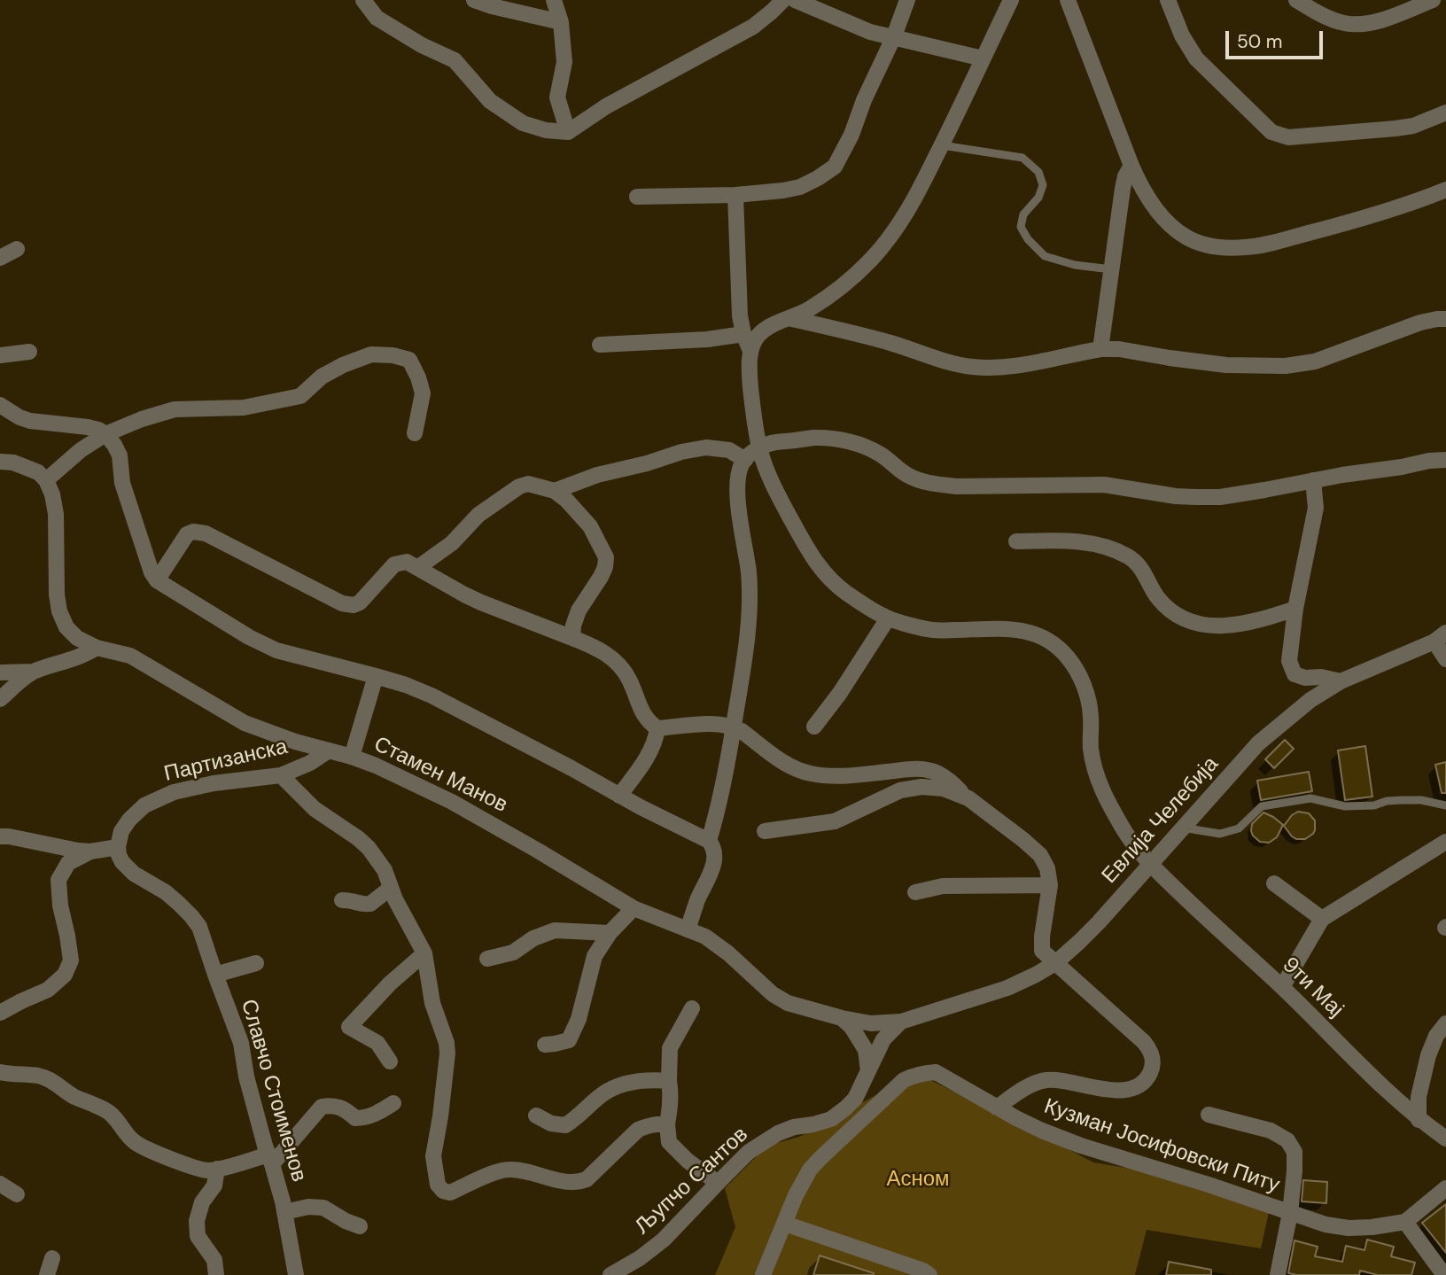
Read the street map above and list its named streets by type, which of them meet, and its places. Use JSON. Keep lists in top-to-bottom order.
{
  "streets": {
    "street": [
      "Партизанска",
      "Стамен Манов",
      "Евлија Челебија",
      "9ти Мај",
      "Славчо Стоименов",
      "Кузман Јосифовски Питу",
      "Љупчо Сантов"
    ]
  },
  "crossings": [
    ["Партизанска", "Стамен Манов"],
    ["Партизанска", "Славчо Стоименов"],
    ["Стамен Манов", "Евлија Челебија"],
    ["Стамен Манов", "Љупчо Сантов"],
    ["Евлија Челебија", "9ти Мај"],
    ["Евлија Челебија", "Љупчо Сантов"]
  ],
  "parks": ["Асном"],
  "scale_bar": "50 m"
}
